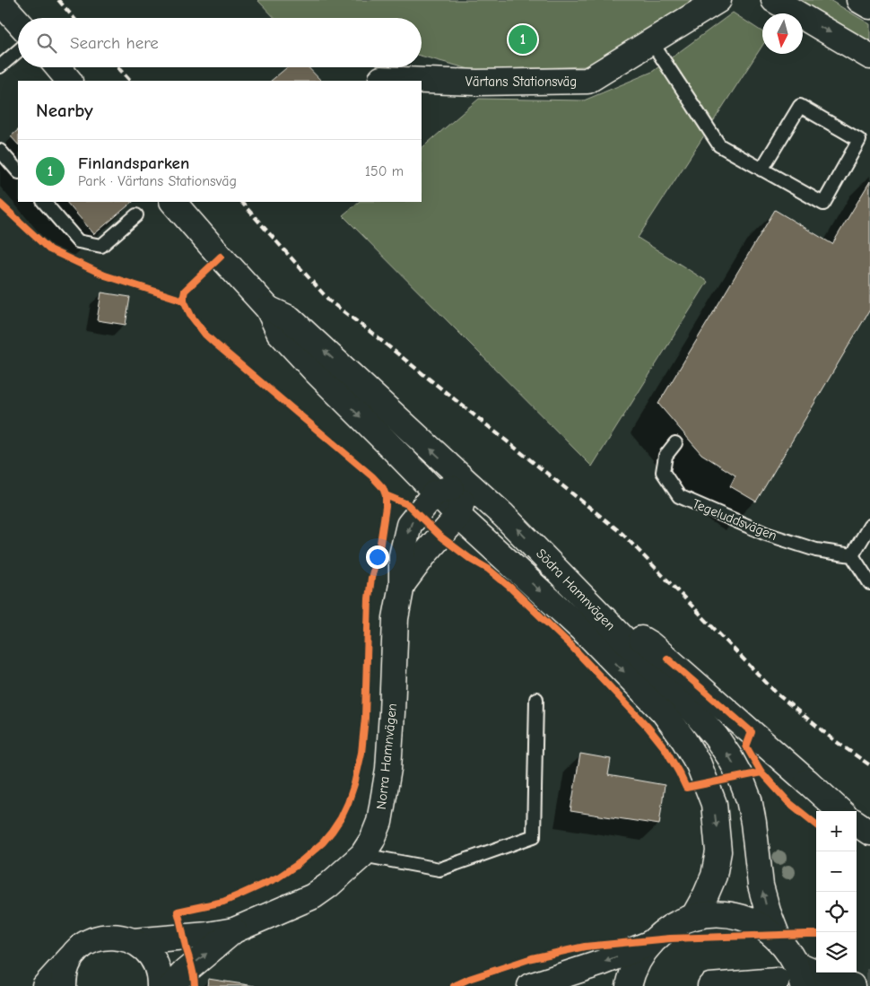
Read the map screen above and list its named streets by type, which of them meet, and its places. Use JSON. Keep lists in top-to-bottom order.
{
  "streets": {
    "main road": ["Värtans Stationsväg", "Södra Hamnvägen", "Norra Hamnvägen"],
    "lane": ["Tegeluddsvägen"]
  },
  "crossings": [
    ["Södra Hamnvägen", "Norra Hamnvägen"]
  ],
  "north": "bottom",
  "page": {
    "search": "Search here",
    "pins": "1",
    "heading": "Nearby",
    "list": [
      {
        "mark": "1",
        "name": "Finlandsparken",
        "note": "Park · Värtans Stationsväg",
        "value": "150 m"
      }
    ],
    "map_buttons": ["+", "−"]
  }
}
